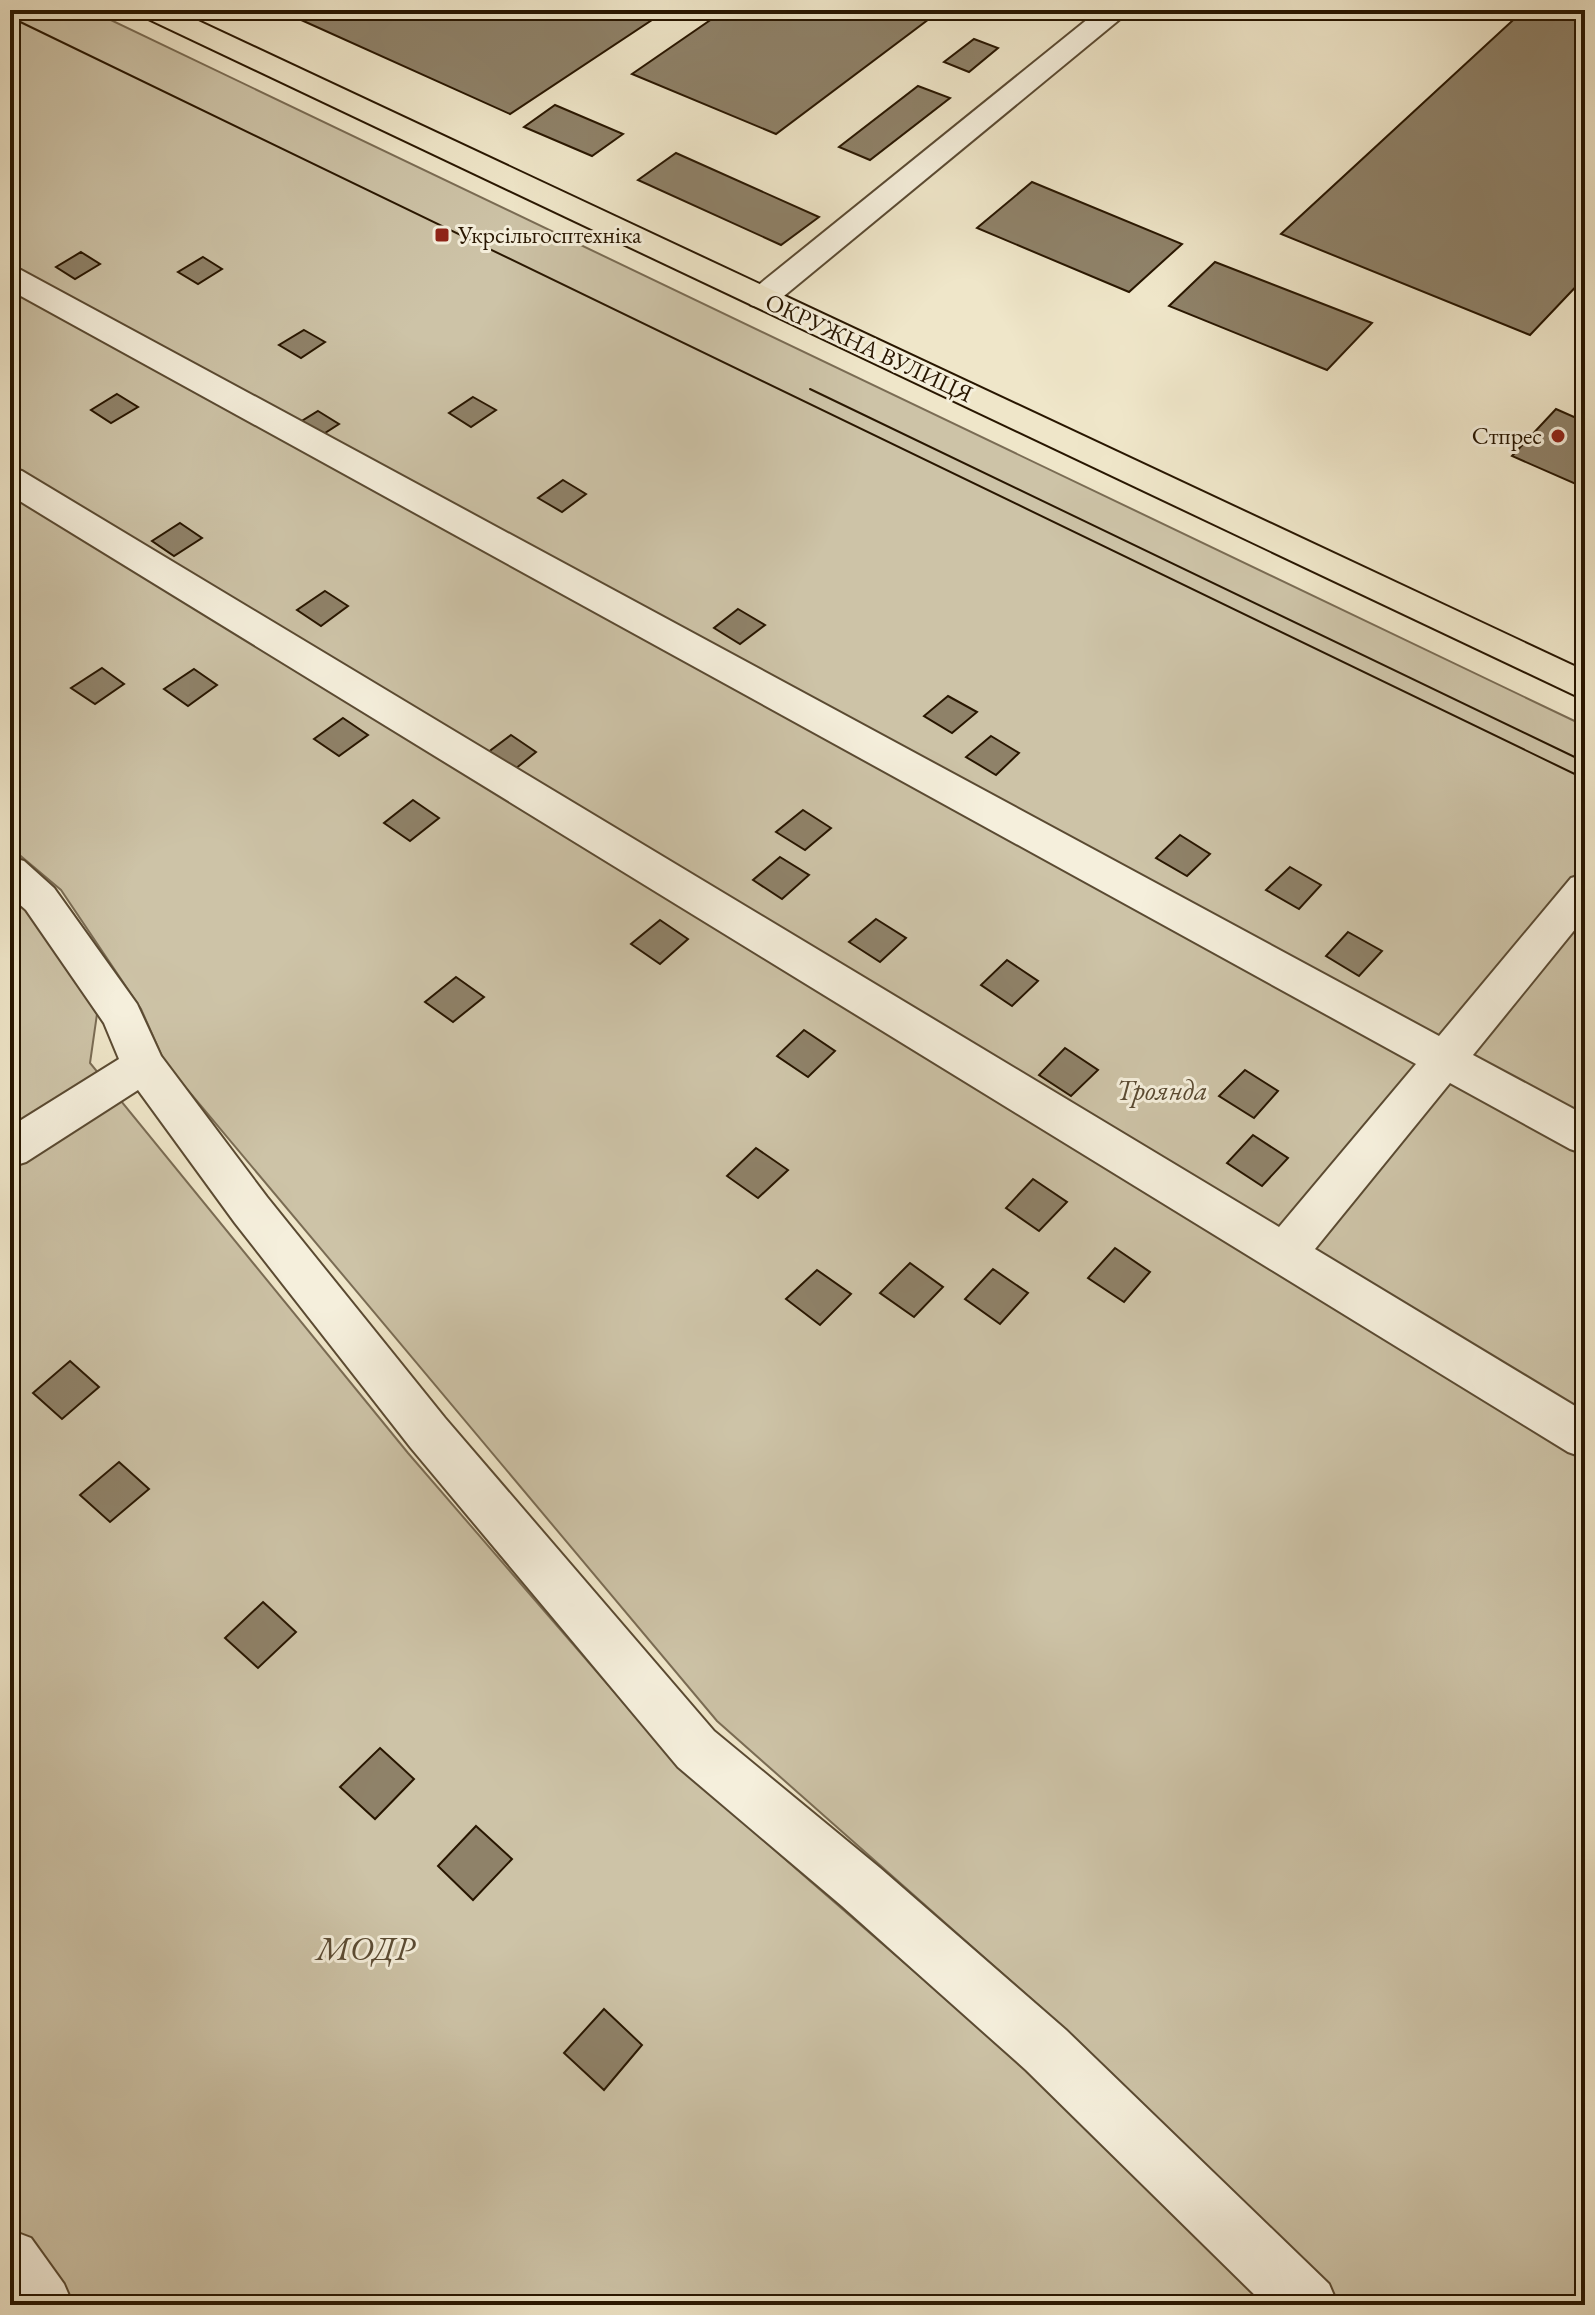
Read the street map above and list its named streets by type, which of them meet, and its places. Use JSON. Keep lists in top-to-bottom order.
{
  "streets": {
    "main road": ["ОКРУЖНА ВУЛИЦЯ"]
  },
  "parks": ["Троянда", "МОДР"],
  "places": {
    "transit": ["Укрсільгосптехніка"],
    "other": ["Стпрес"]
  }
}
